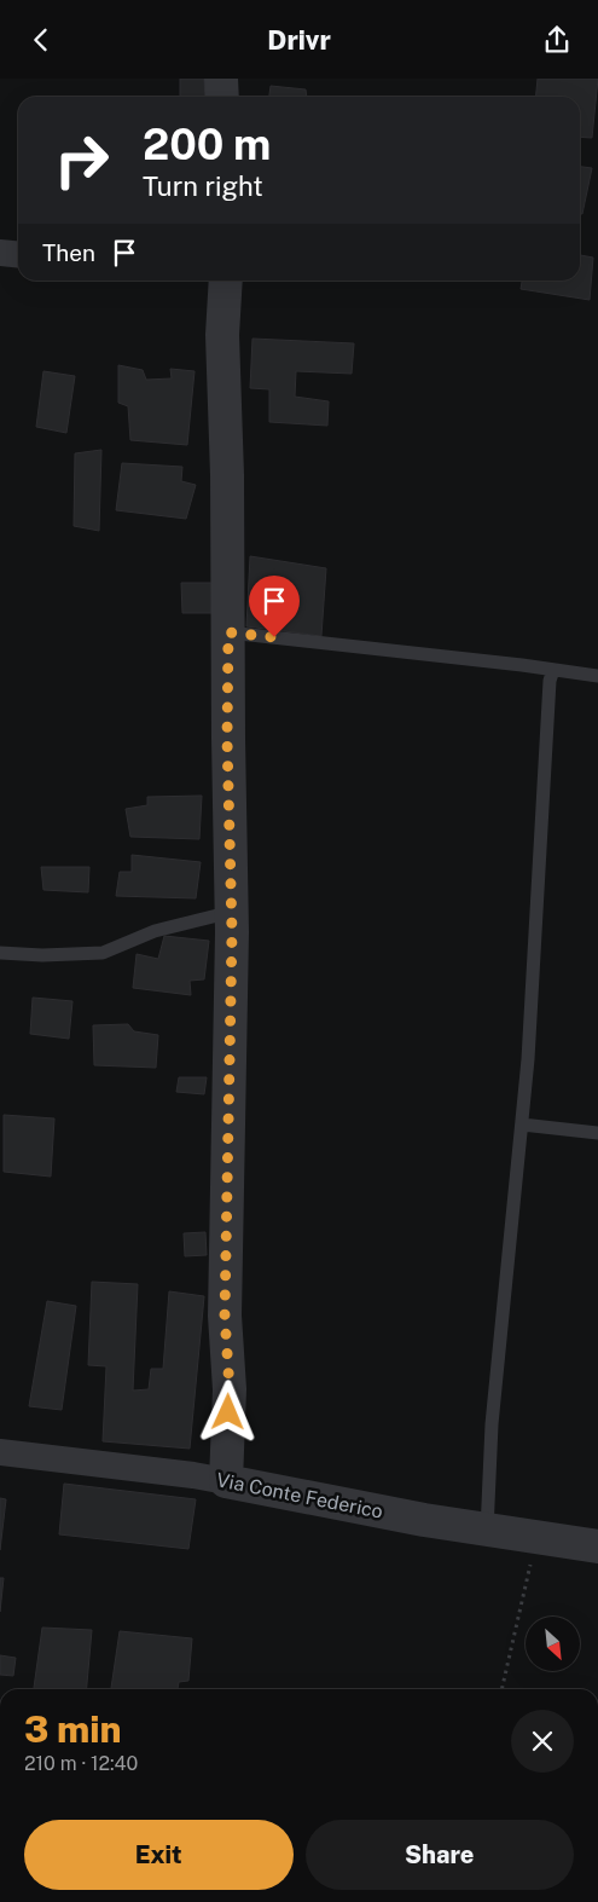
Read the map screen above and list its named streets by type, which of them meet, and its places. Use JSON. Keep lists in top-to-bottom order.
{
  "streets": {
    "street": ["Via Conte Federico"]
  },
  "north": "bottom right",
  "page": {
    "header": "Drivr",
    "turn": ["200 m", "Turn right"],
    "then": "Then",
    "heading": ["3 min", "210 m · 12:40"],
    "buttons": ["Exit", "Share"]
  }
}
